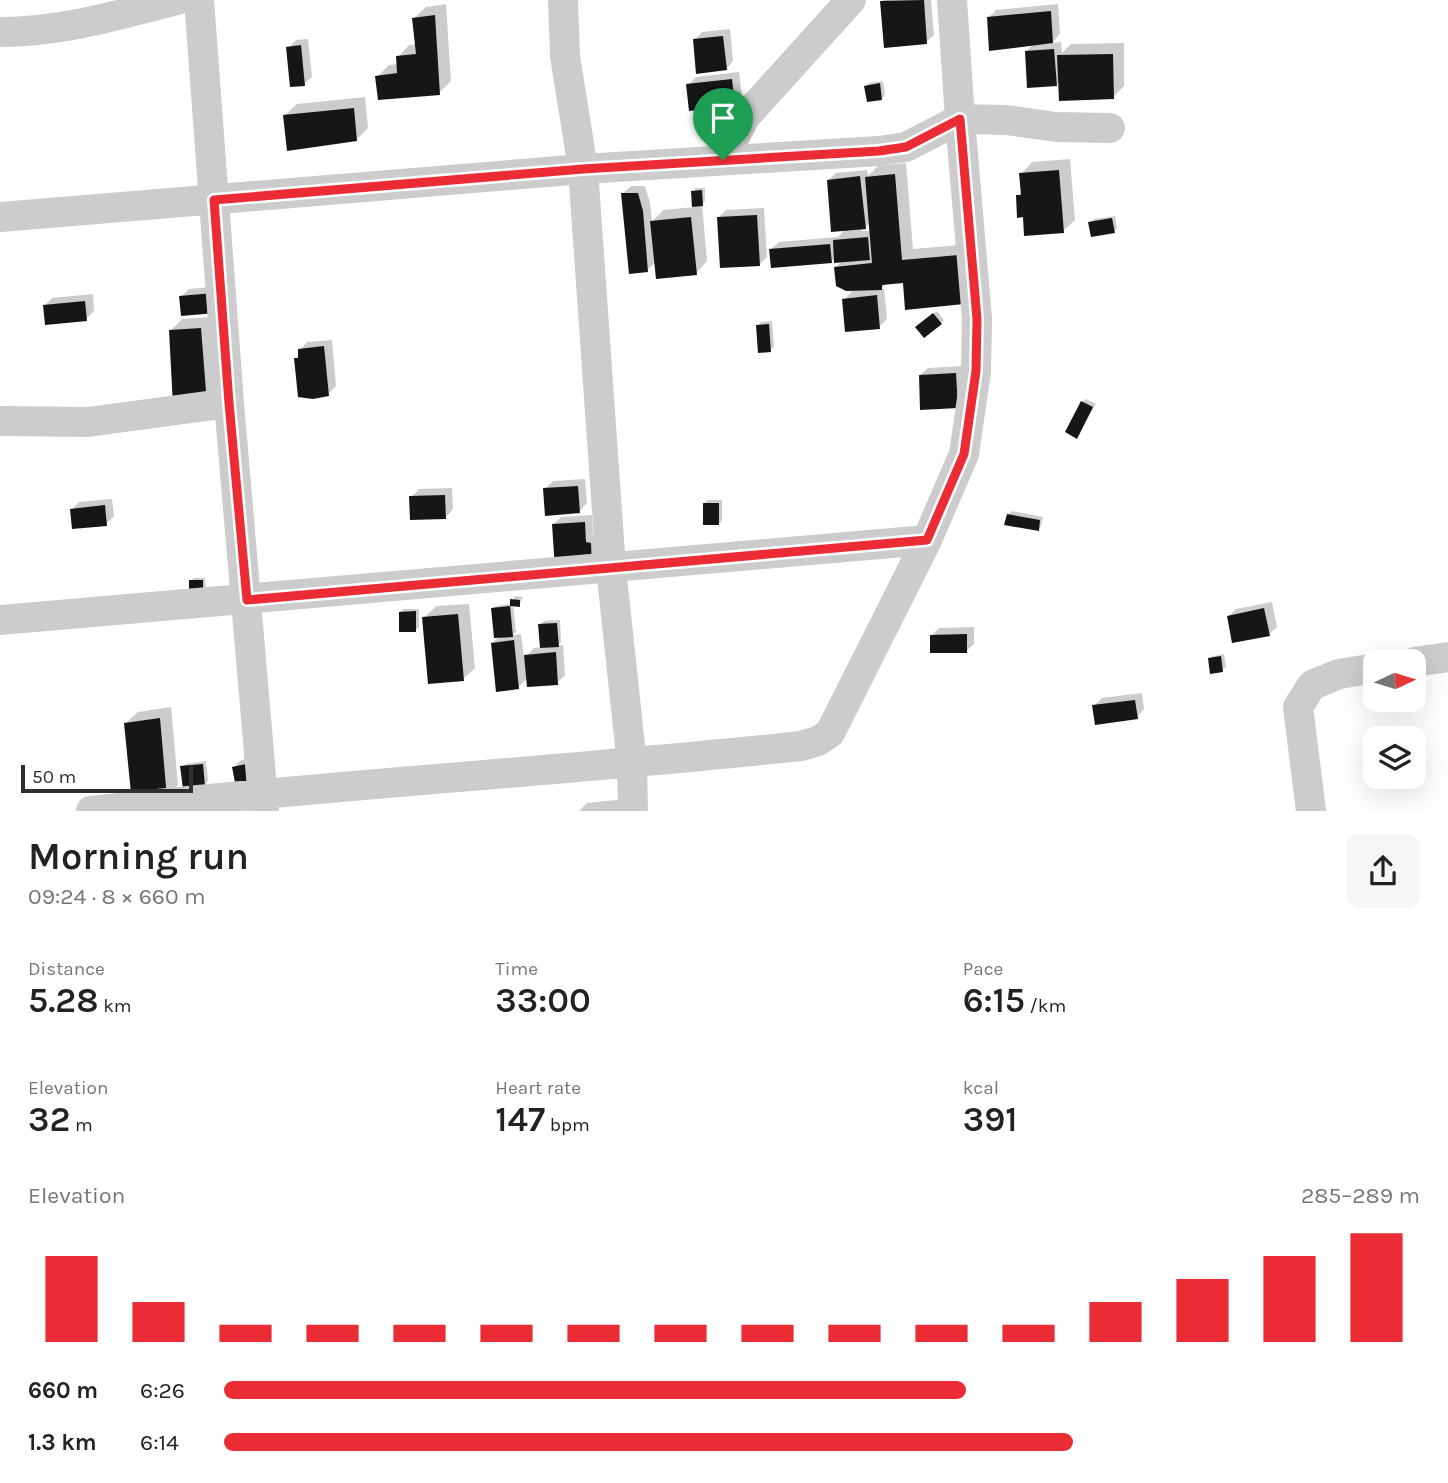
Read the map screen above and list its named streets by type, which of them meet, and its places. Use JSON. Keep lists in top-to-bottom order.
{
  "scale_bar": "50 m",
  "north": "right",
  "page": {
    "scale": "50 m",
    "heading": ["Morning run", "09:24 · 8 × 660 m"],
    "stats": [
      ["Distance", "5.28 km"],
      ["Time", "33:00"],
      ["Pace", "6:15 /km"],
      ["Elevation", "32 m"],
      ["Heart rate", "147 bpm"],
      ["kcal", "391"]
    ],
    "chart": ["Elevation", "285–289 m"],
    "list": [
      {
        "name": "660 m",
        "note": "6:26"
      },
      {
        "name": "1.3 km",
        "note": "6:14"
      }
    ]
  }
}
